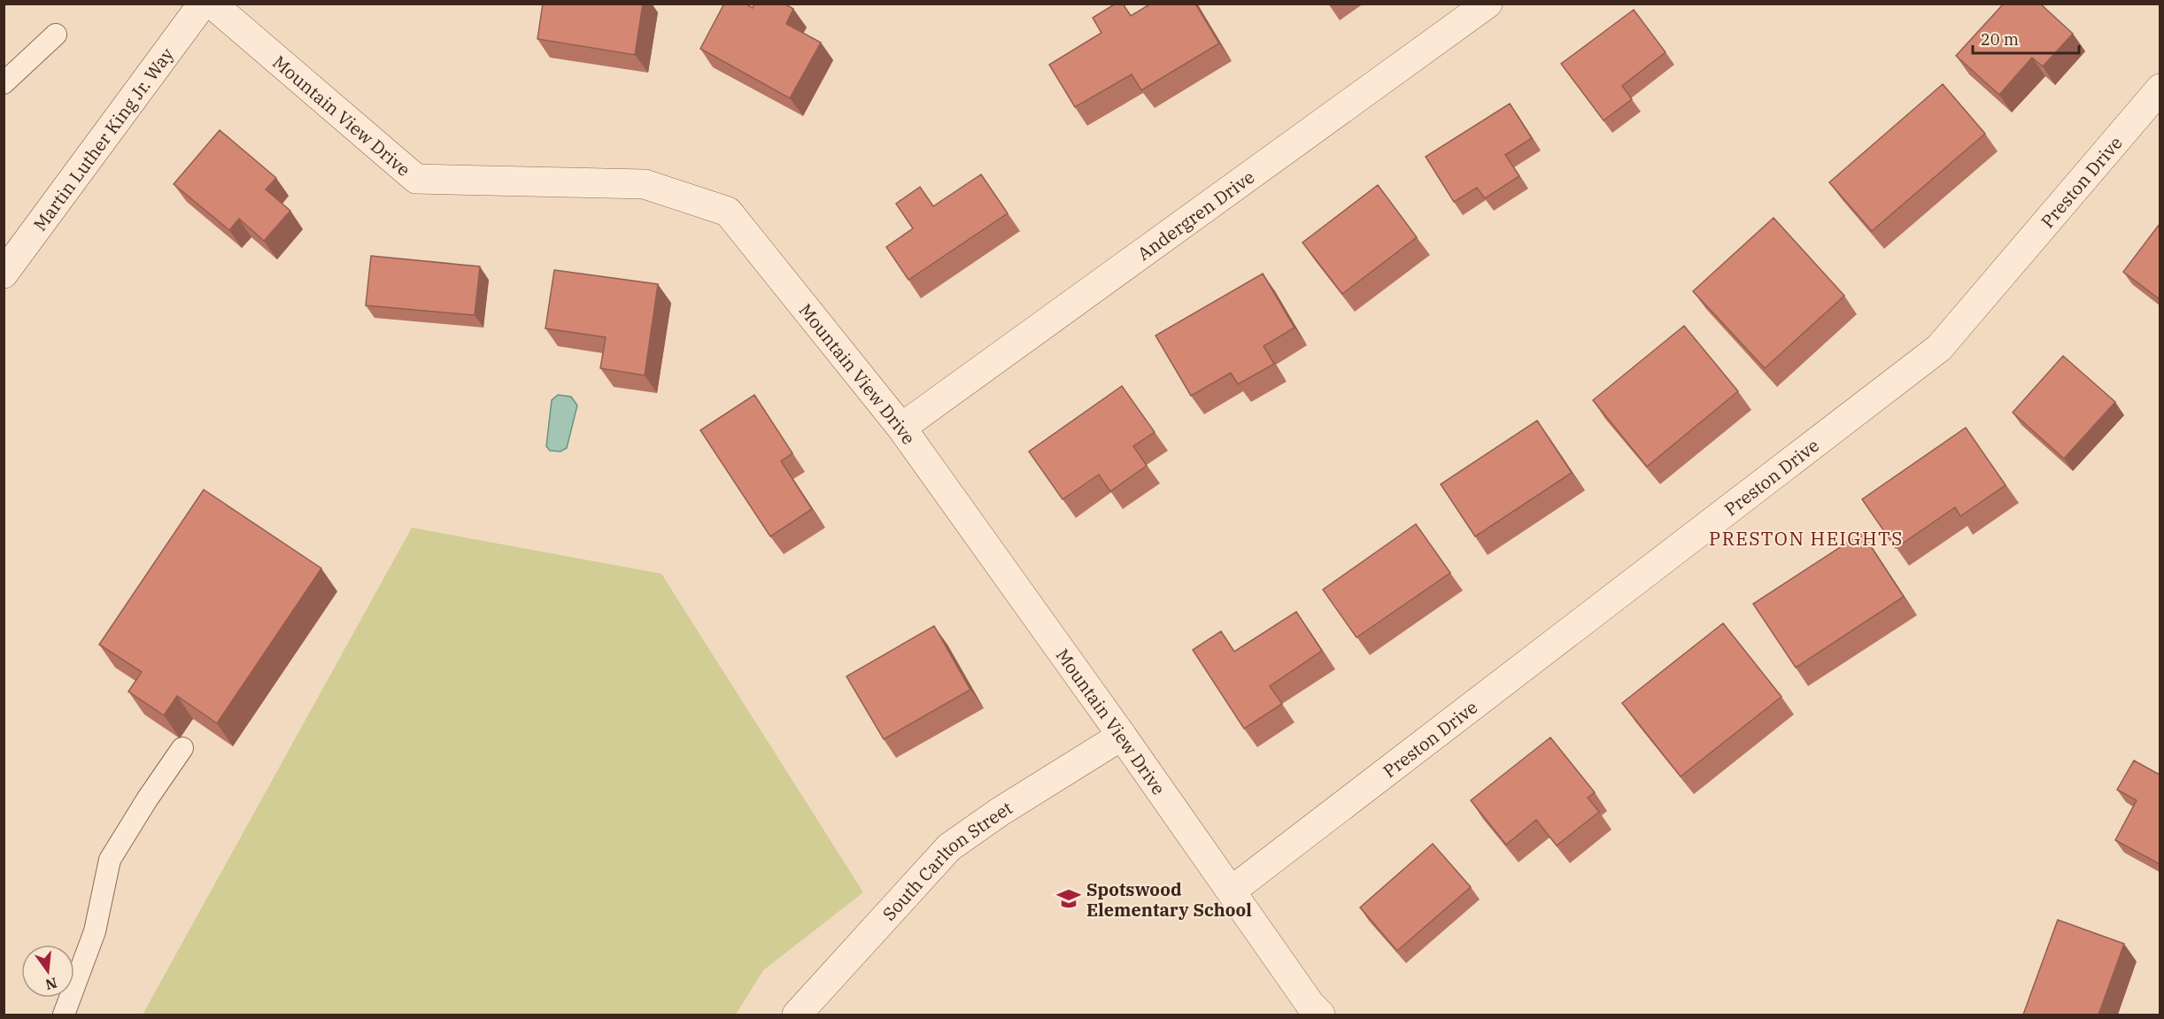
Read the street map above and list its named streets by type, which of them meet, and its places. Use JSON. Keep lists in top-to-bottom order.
{
  "streets": {
    "street": [
      "Mountain View Drive",
      "Martin Luther King Jr. Way",
      "Preston Drive",
      "Andergren Drive",
      "South Carlton Street"
    ]
  },
  "crossings": [
    ["Mountain View Drive", "Preston Drive"],
    ["Mountain View Drive", "Andergren Drive"],
    ["Mountain View Drive", "South Carlton Street"]
  ],
  "districts": ["PRESTON HEIGHTS"],
  "places": {
    "school or university": ["Spotswood Elementary School"]
  },
  "scale_bar": "20 m",
  "north": "bottom"
}
